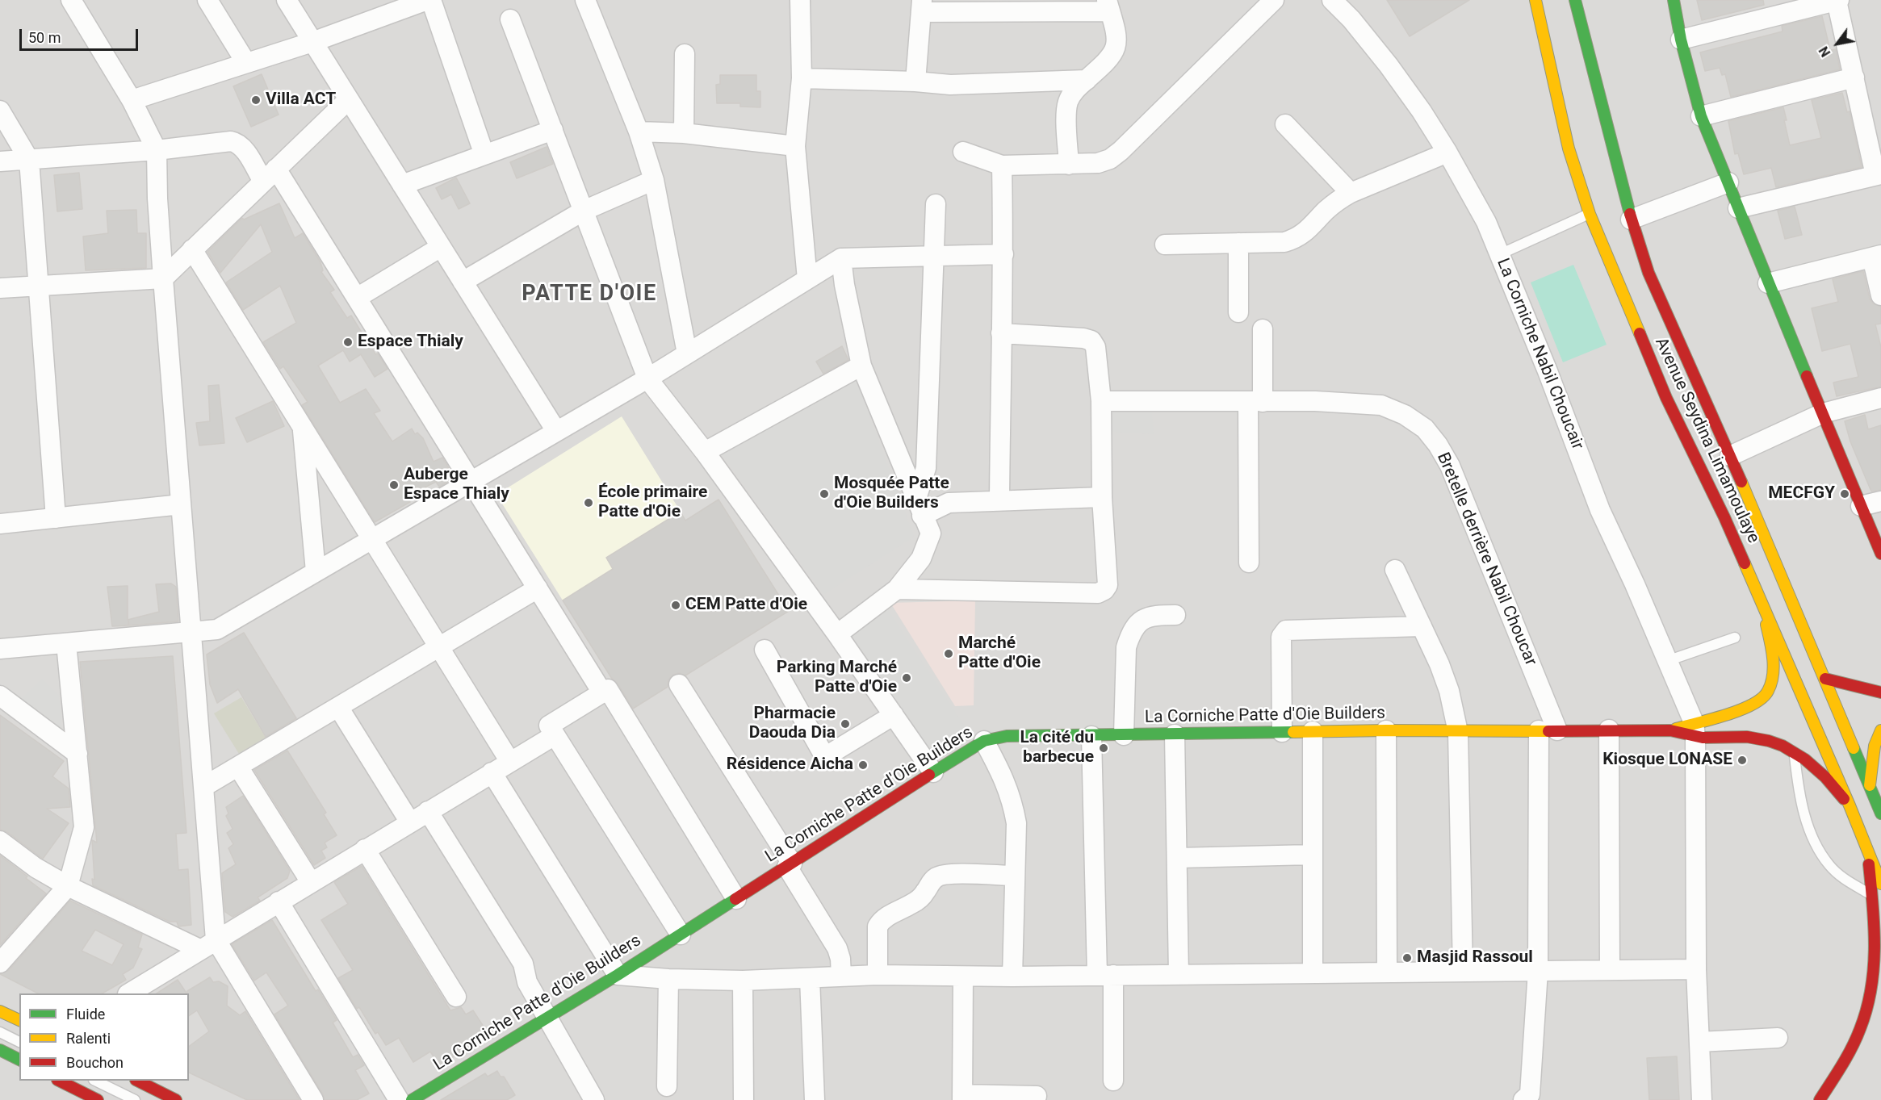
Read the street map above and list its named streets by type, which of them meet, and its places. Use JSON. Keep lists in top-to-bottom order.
{
  "streets": {
    "main road": ["Avenue Seydina Limamoulaye", "La Corniche Patte d'Oie Builders"],
    "street": ["La Corniche Nabil Choucair", "Bretelle derrière Nabil Choucar"]
  },
  "crossings": [
    ["La Corniche Nabil Choucair", "La Corniche Patte d'Oie Builders"],
    ["Bretelle derrière Nabil Choucar", "La Corniche Patte d'Oie Builders"]
  ],
  "districts": ["PATTE D'OIE"],
  "places": [
    "Villa ACT",
    "Espace Thialy",
    "Auberge Espace Thialy",
    "Mosquée Patte d'Oie Builders",
    "MECFGY",
    "École primaire Patte d'Oie",
    "CEM Patte d'Oie",
    "Marché Patte d'Oie",
    "Parking Marché Patte d'Oie",
    "Pharmacie Daouda Dia",
    "La cité du barbecue",
    "Kiosque LONASE",
    "Résidence Aicha",
    "Masjid Rassoul"
  ],
  "legend": ["Fluide", "Ralenti", "Bouchon"],
  "scale_bar": "50 m",
  "north": "bottom left"
}
